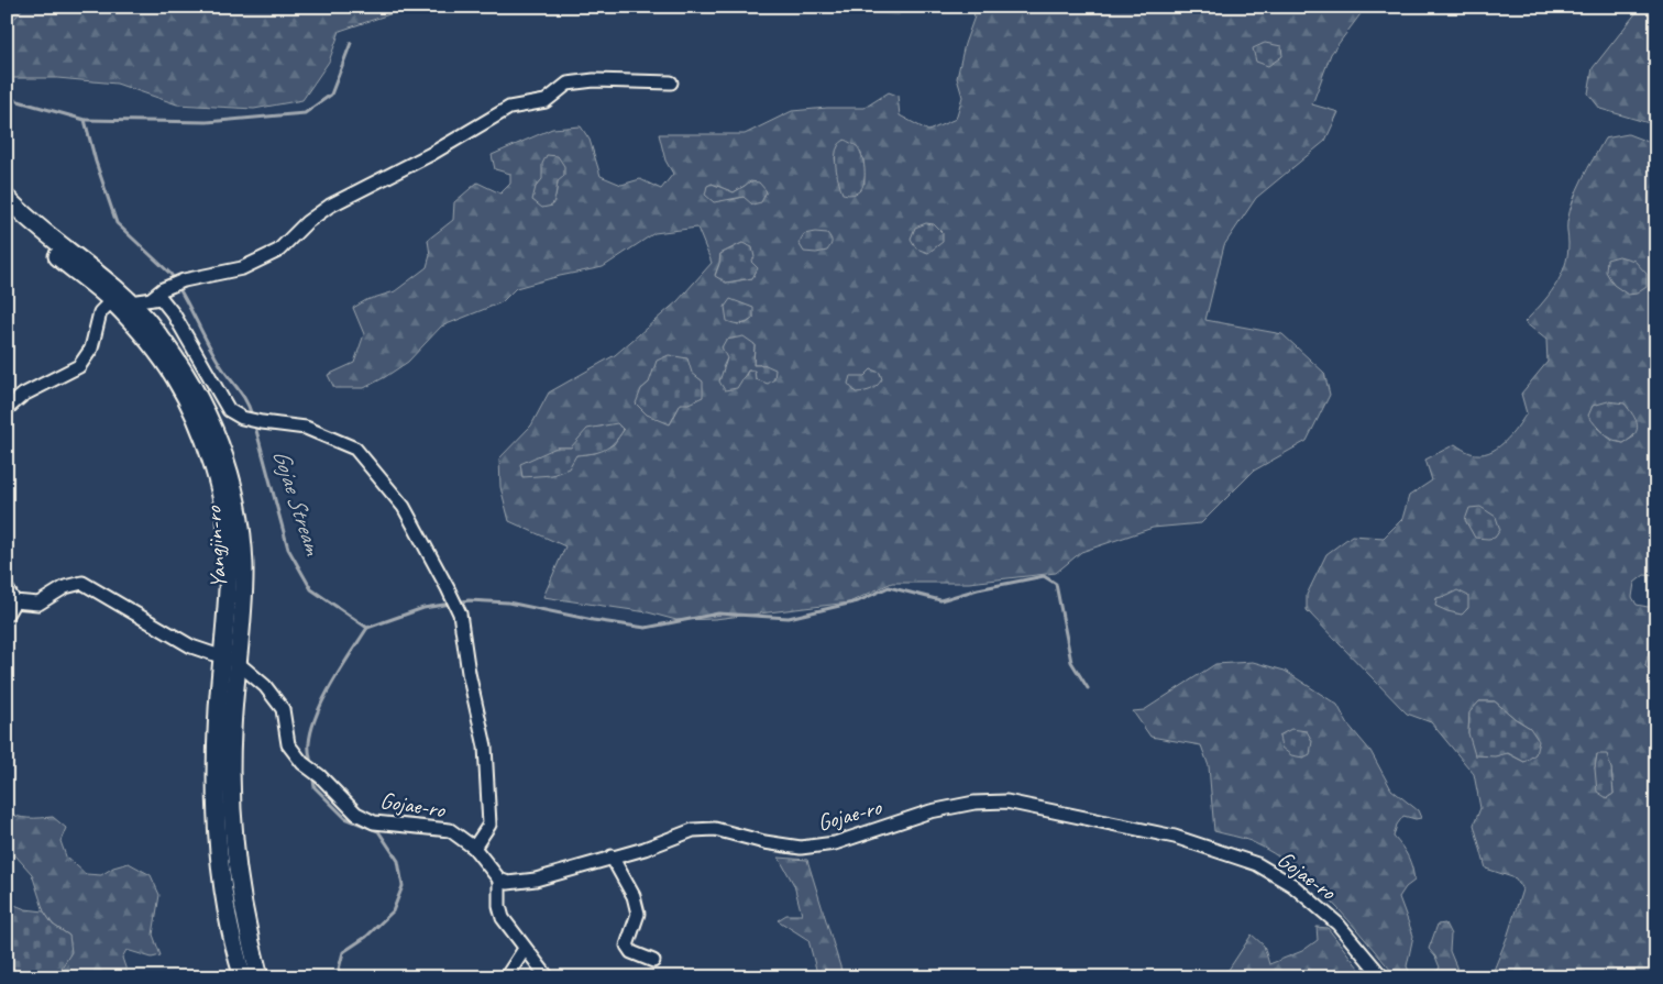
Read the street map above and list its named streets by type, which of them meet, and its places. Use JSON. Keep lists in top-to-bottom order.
{
  "streets": {
    "main road": ["Yangjin-ro"],
    "street": ["Gojae-ro"]
  },
  "crossings": [
    ["Yangjin-ro", "Gojae-ro"]
  ],
  "water": ["Gojae Stream"]
}
